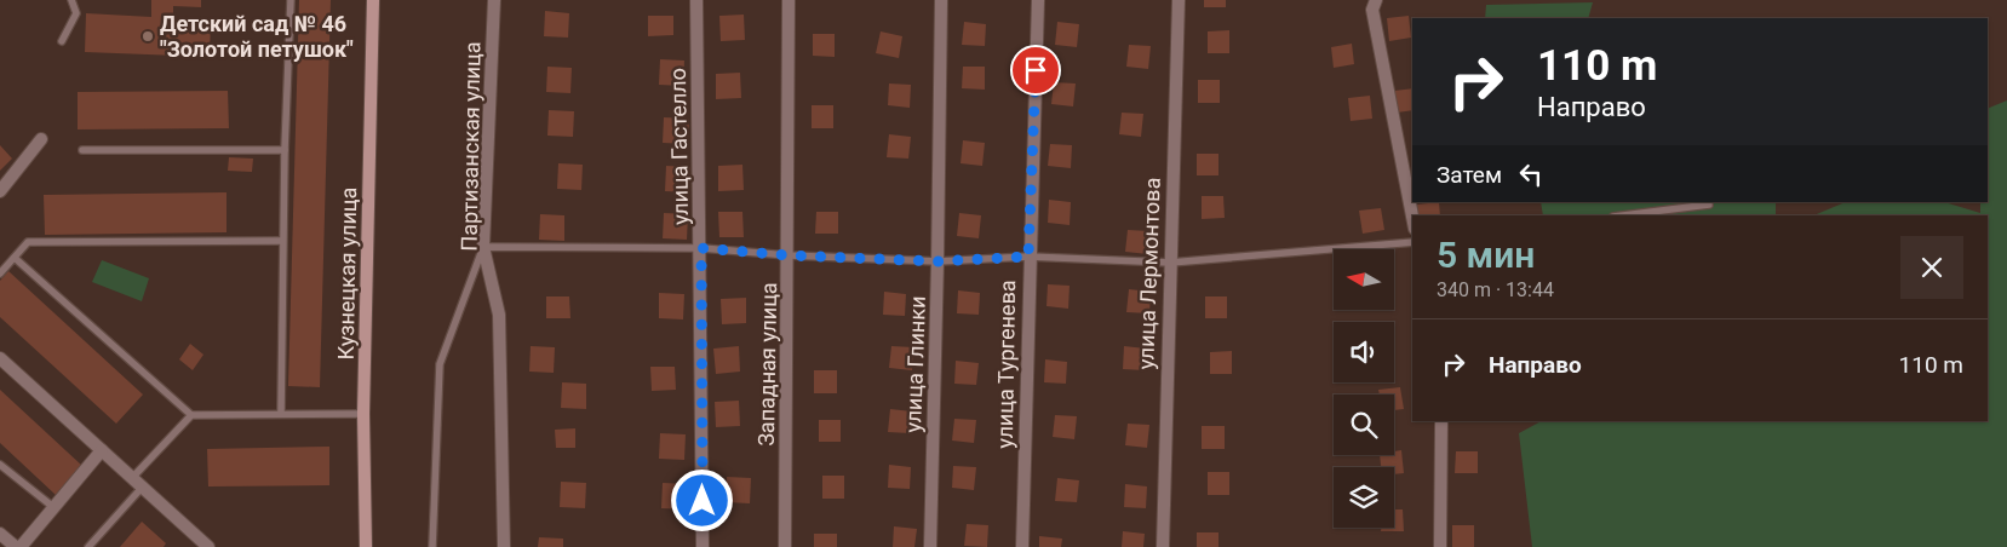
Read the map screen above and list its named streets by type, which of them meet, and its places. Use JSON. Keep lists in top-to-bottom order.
{
  "streets": {
    "main road": ["Кузнецкая улица"],
    "street": [
      "Партизанская улица",
      "улица Гастелло",
      "улица Лермонтова",
      "Западная улица",
      "улица Глинки",
      "улица Тургенева"
    ]
  },
  "places": ["Детский сад № 46 \"Золотой петушок\""],
  "north": "left",
  "page": {
    "turn": ["110 m", "Направо"],
    "then": "Затем",
    "heading": ["5 мин", "340 m · 13:44"],
    "list": [
      {
        "name": "Направо",
        "value": "110 m"
      }
    ]
  }
}
